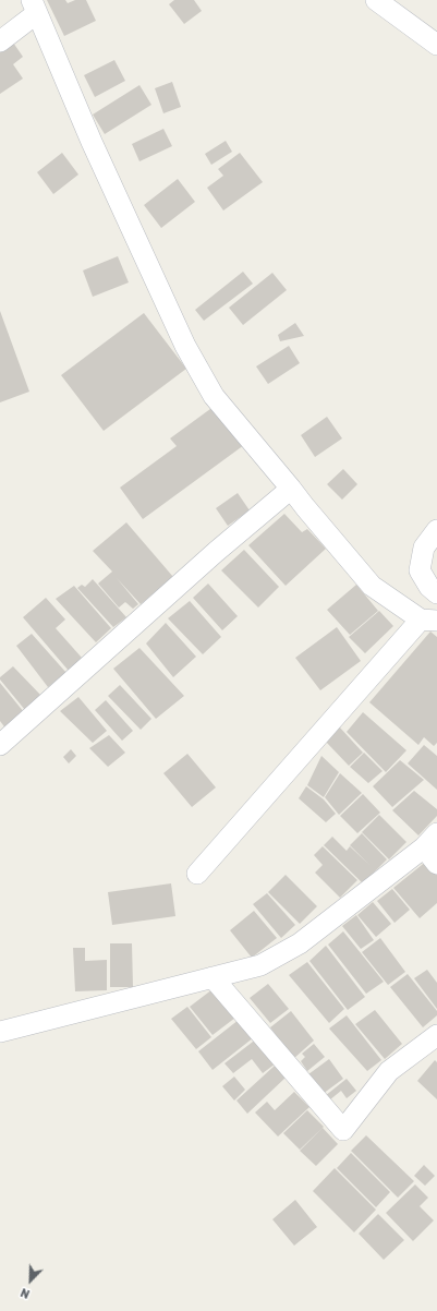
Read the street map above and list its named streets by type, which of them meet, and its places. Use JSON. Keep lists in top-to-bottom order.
{
  "north": "bottom left"
}
